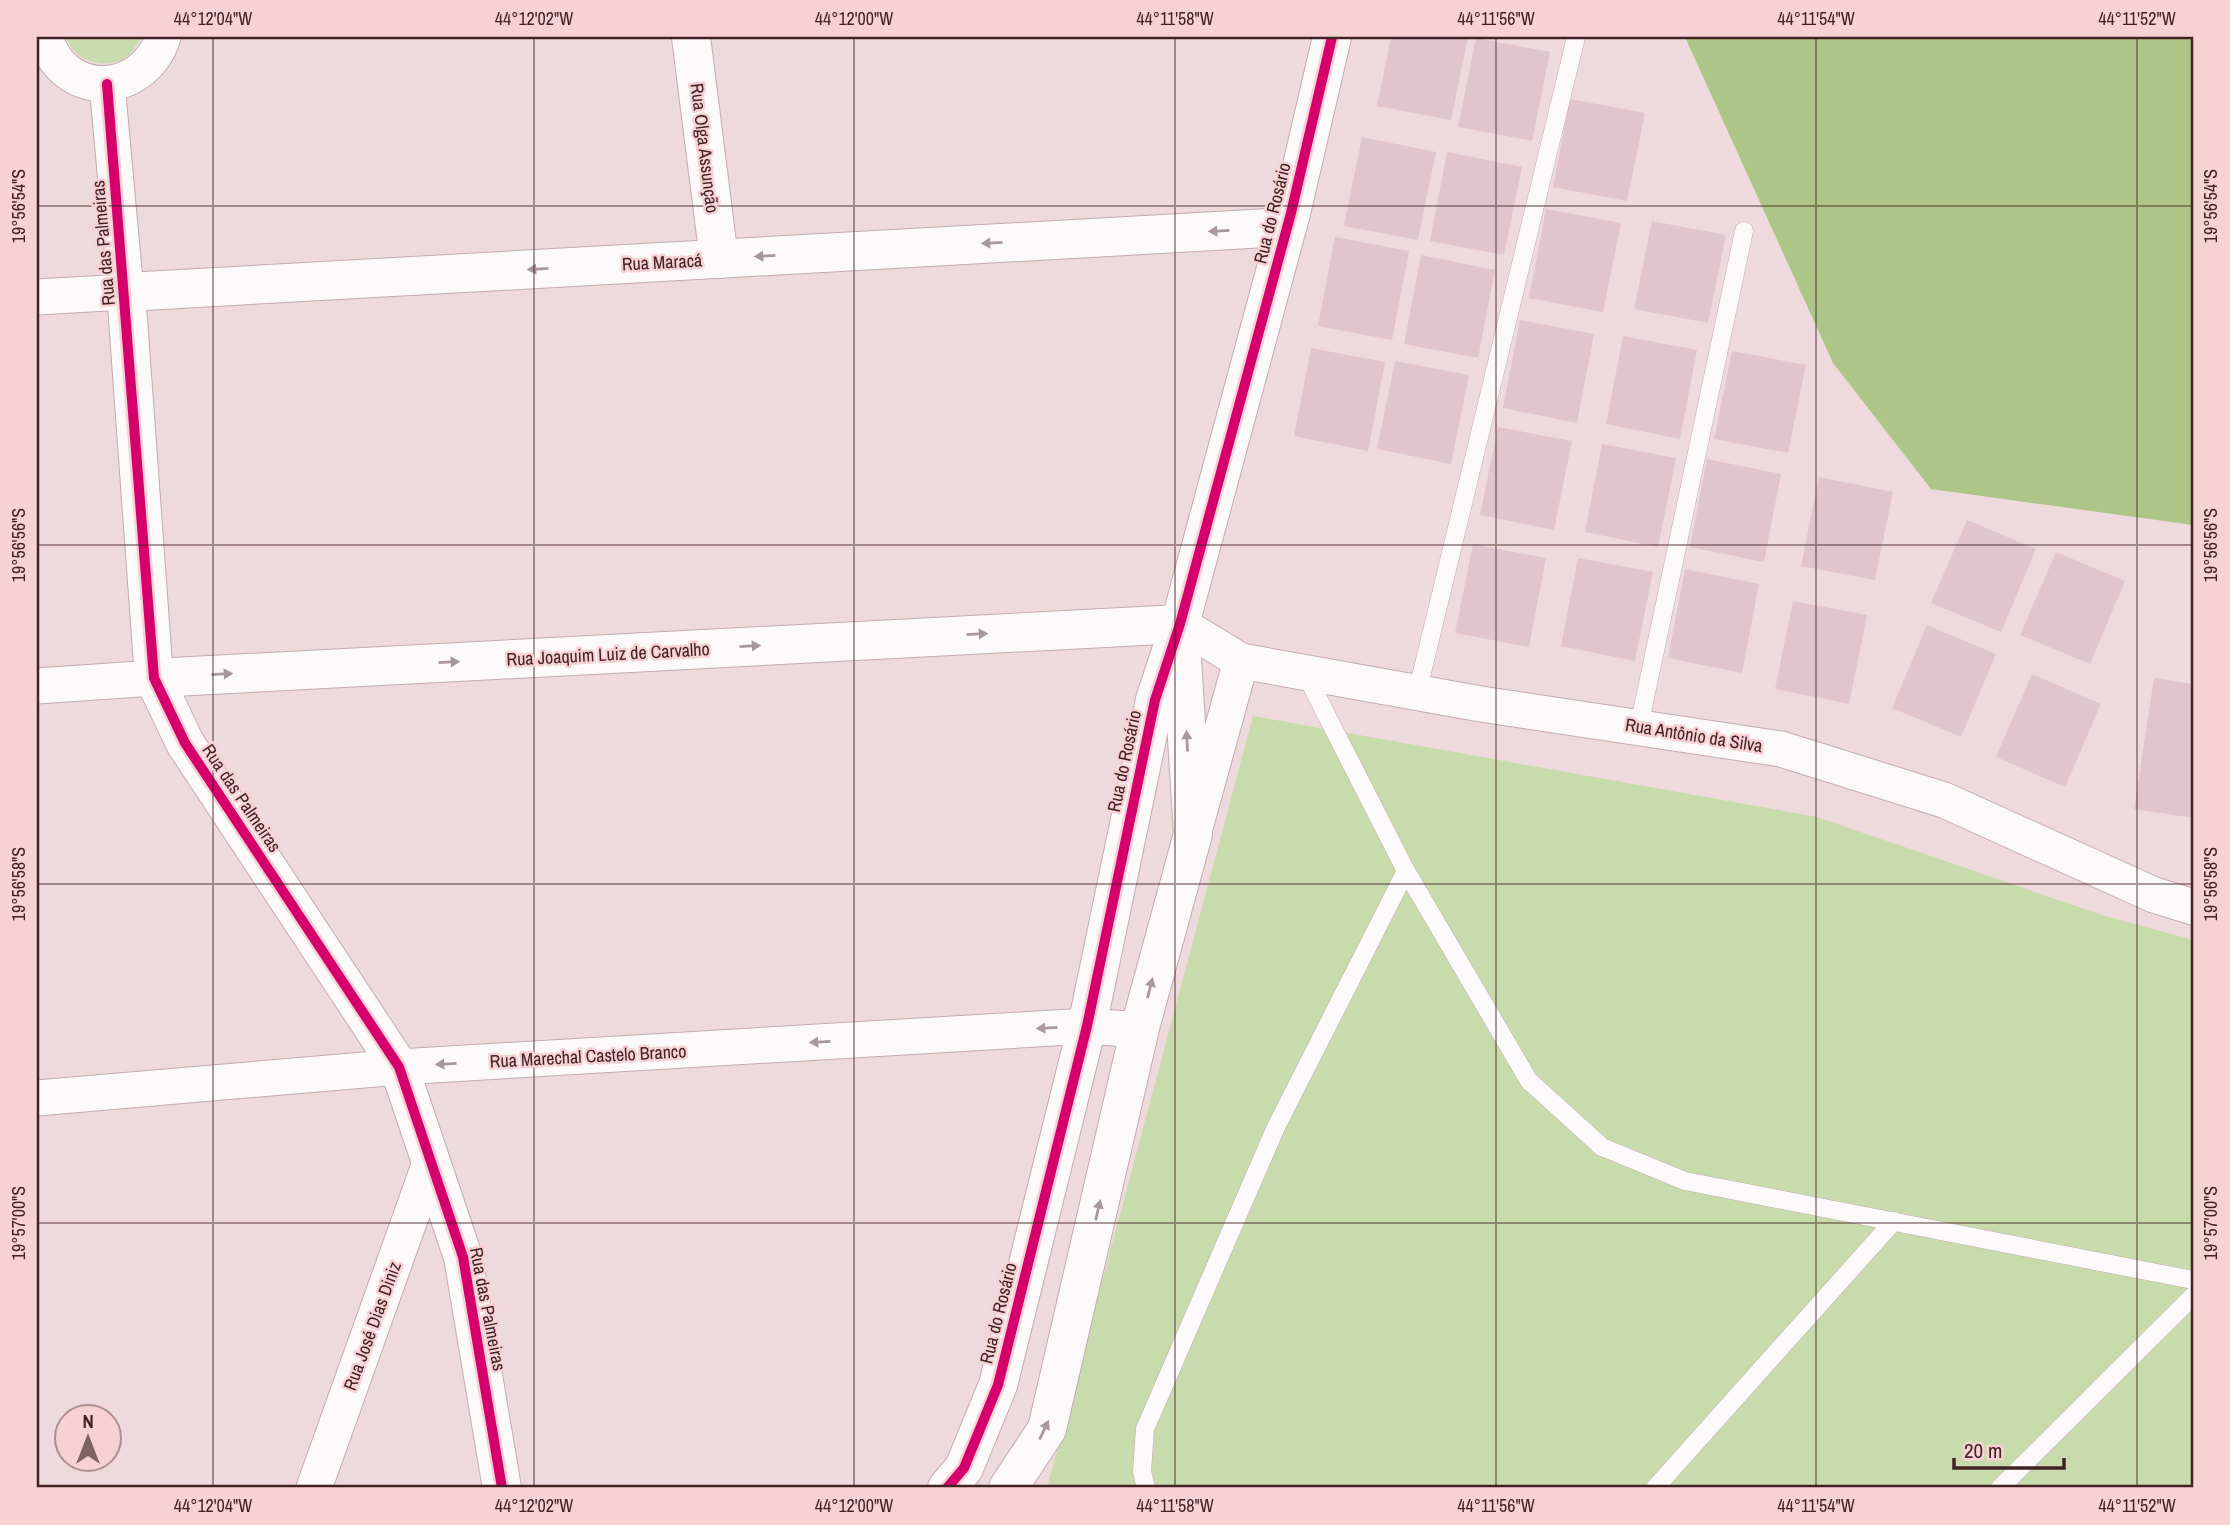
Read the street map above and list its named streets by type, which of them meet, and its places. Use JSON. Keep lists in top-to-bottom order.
{
  "streets": {
    "street": [
      "Rua Olga Assunção",
      "Rua do Rosário",
      "Rua das Palmeiras",
      "Rua Maracá",
      "Rua Joaquim Luiz de Carvalho",
      "Rua Antônio da Silva",
      "Rua Marechal Castelo Branco",
      "Rua José Dias Diniz"
    ]
  },
  "crossings": [
    ["Rua Olga Assunção", "Rua Maracá"],
    ["Rua do Rosário", "Rua Maracá"],
    ["Rua do Rosário", "Rua Joaquim Luiz de Carvalho"],
    ["Rua do Rosário", "Rua Antônio da Silva"],
    ["Rua do Rosário", "Rua Marechal Castelo Branco"],
    ["Rua das Palmeiras", "Rua Maracá"],
    ["Rua das Palmeiras", "Rua Joaquim Luiz de Carvalho"],
    ["Rua das Palmeiras", "Rua Marechal Castelo Branco"],
    ["Rua das Palmeiras", "Rua José Dias Diniz"],
    ["Rua Joaquim Luiz de Carvalho", "Rua Antônio da Silva"]
  ],
  "one_way": ["Rua Maracá", "Rua Joaquim Luiz de Carvalho", "Rua Marechal Castelo Branco"],
  "scale_bar": "20 m",
  "north": "top",
  "coordinates": [
    "44°12'04\"W",
    "44°12'02\"W",
    "44°12'00\"W",
    "44°11'58\"W",
    "44°11'56\"W",
    "44°11'54\"W",
    "44°11'52\"W",
    "19°56'54\"S",
    "19°56'56\"S",
    "19°56'58\"S",
    "19°57'00\"S"
  ]
}
